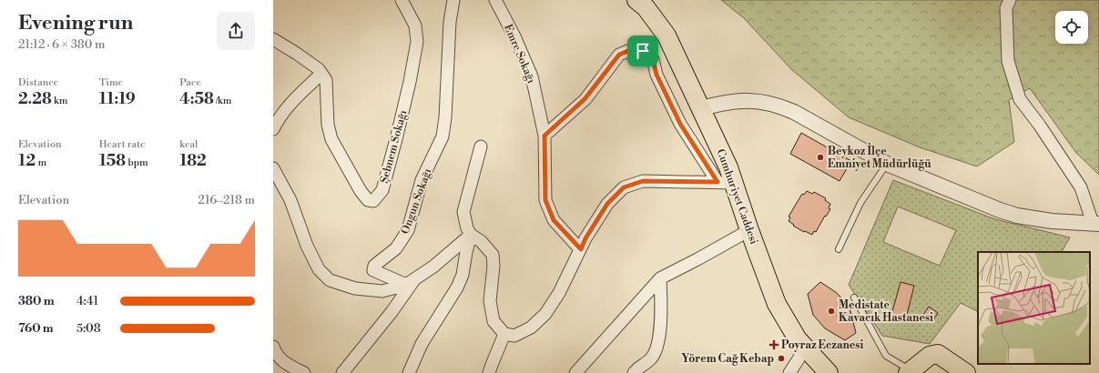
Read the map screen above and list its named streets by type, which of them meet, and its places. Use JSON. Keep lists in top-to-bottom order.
{
  "streets": {
    "main road": ["Cumhuriyet Caddesi"],
    "street": ["Emre Sokağı", "Şebnem Sokağı", "Ongun Sokağı"]
  },
  "places": {
    "other": ["Beykoz İlçe Emniyet Müdürlüğü", "Medistate Kavacık Hastanesi", "Yörem Cağ Kebap"],
    "health": ["Poyraz Eczanesi"]
  },
  "page": {
    "heading": ["Evening run", "21:12 · 6 × 380 m"],
    "stats": [
      ["Distance", "2.28 km"],
      ["Time", "11:19"],
      ["Pace", "4:58 /km"],
      ["Elevation", "12 m"],
      ["Heart rate", "158 bpm"],
      ["kcal", "182"]
    ],
    "chart": ["Elevation", "216–218 m"],
    "list": [
      {
        "name": "380 m",
        "note": "4:41"
      },
      {
        "name": "760 m",
        "note": "5:08"
      }
    ]
  }
}
